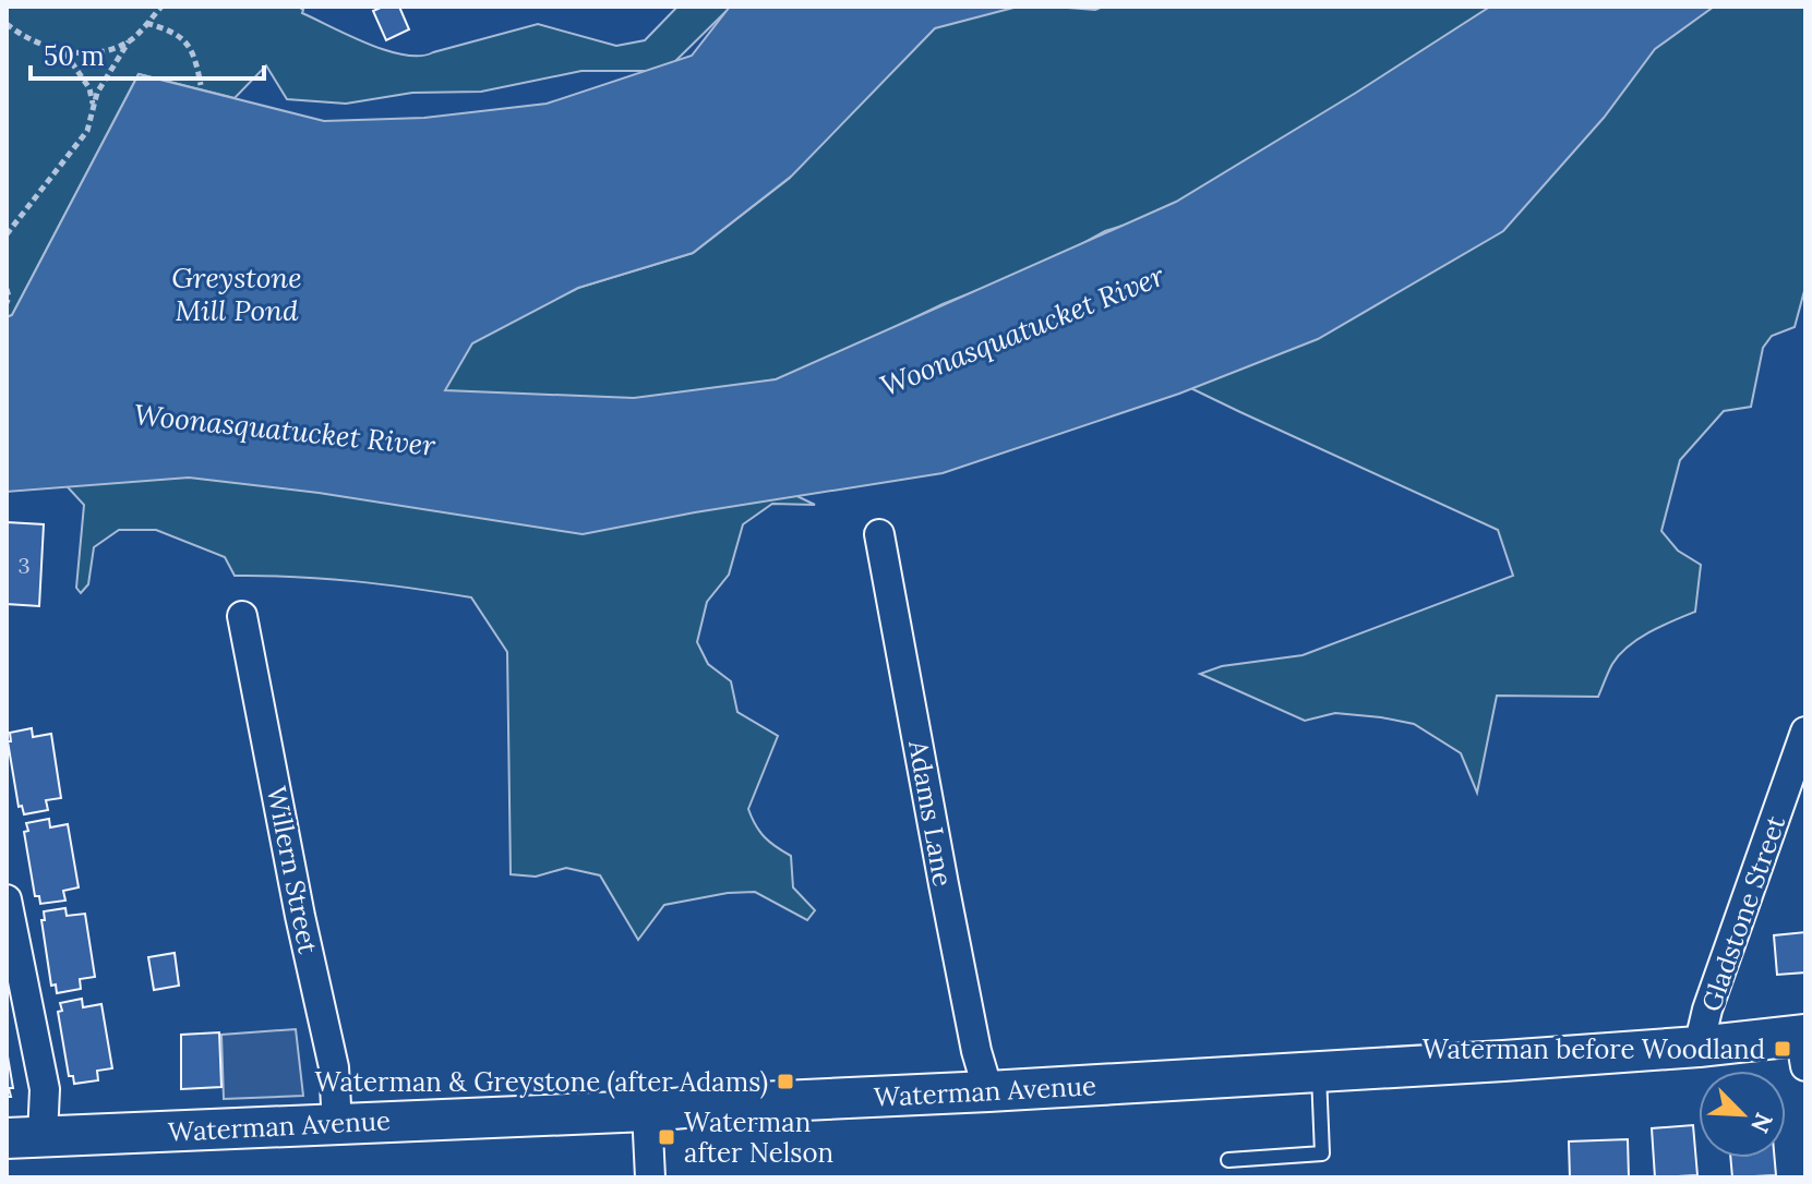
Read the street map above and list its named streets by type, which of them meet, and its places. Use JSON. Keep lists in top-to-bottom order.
{
  "streets": {
    "main road": ["Waterman Avenue"],
    "street": ["Adams Lane", "Willern Street", "Gladstone Street"]
  },
  "crossings": [
    ["Adams Lane", "Waterman Avenue"],
    ["Willern Street", "Waterman Avenue"],
    ["Gladstone Street", "Waterman Avenue"]
  ],
  "water": ["Greystone Mill Pond", "Woonasquatucket River"],
  "places": {
    "transit": ["Waterman before Woodland", "Waterman & Greystone (after Adams)", "Waterman after Nelson"]
  },
  "house_numbers": ["3"],
  "scale_bar": "50 m",
  "north": "bottom right"
}
